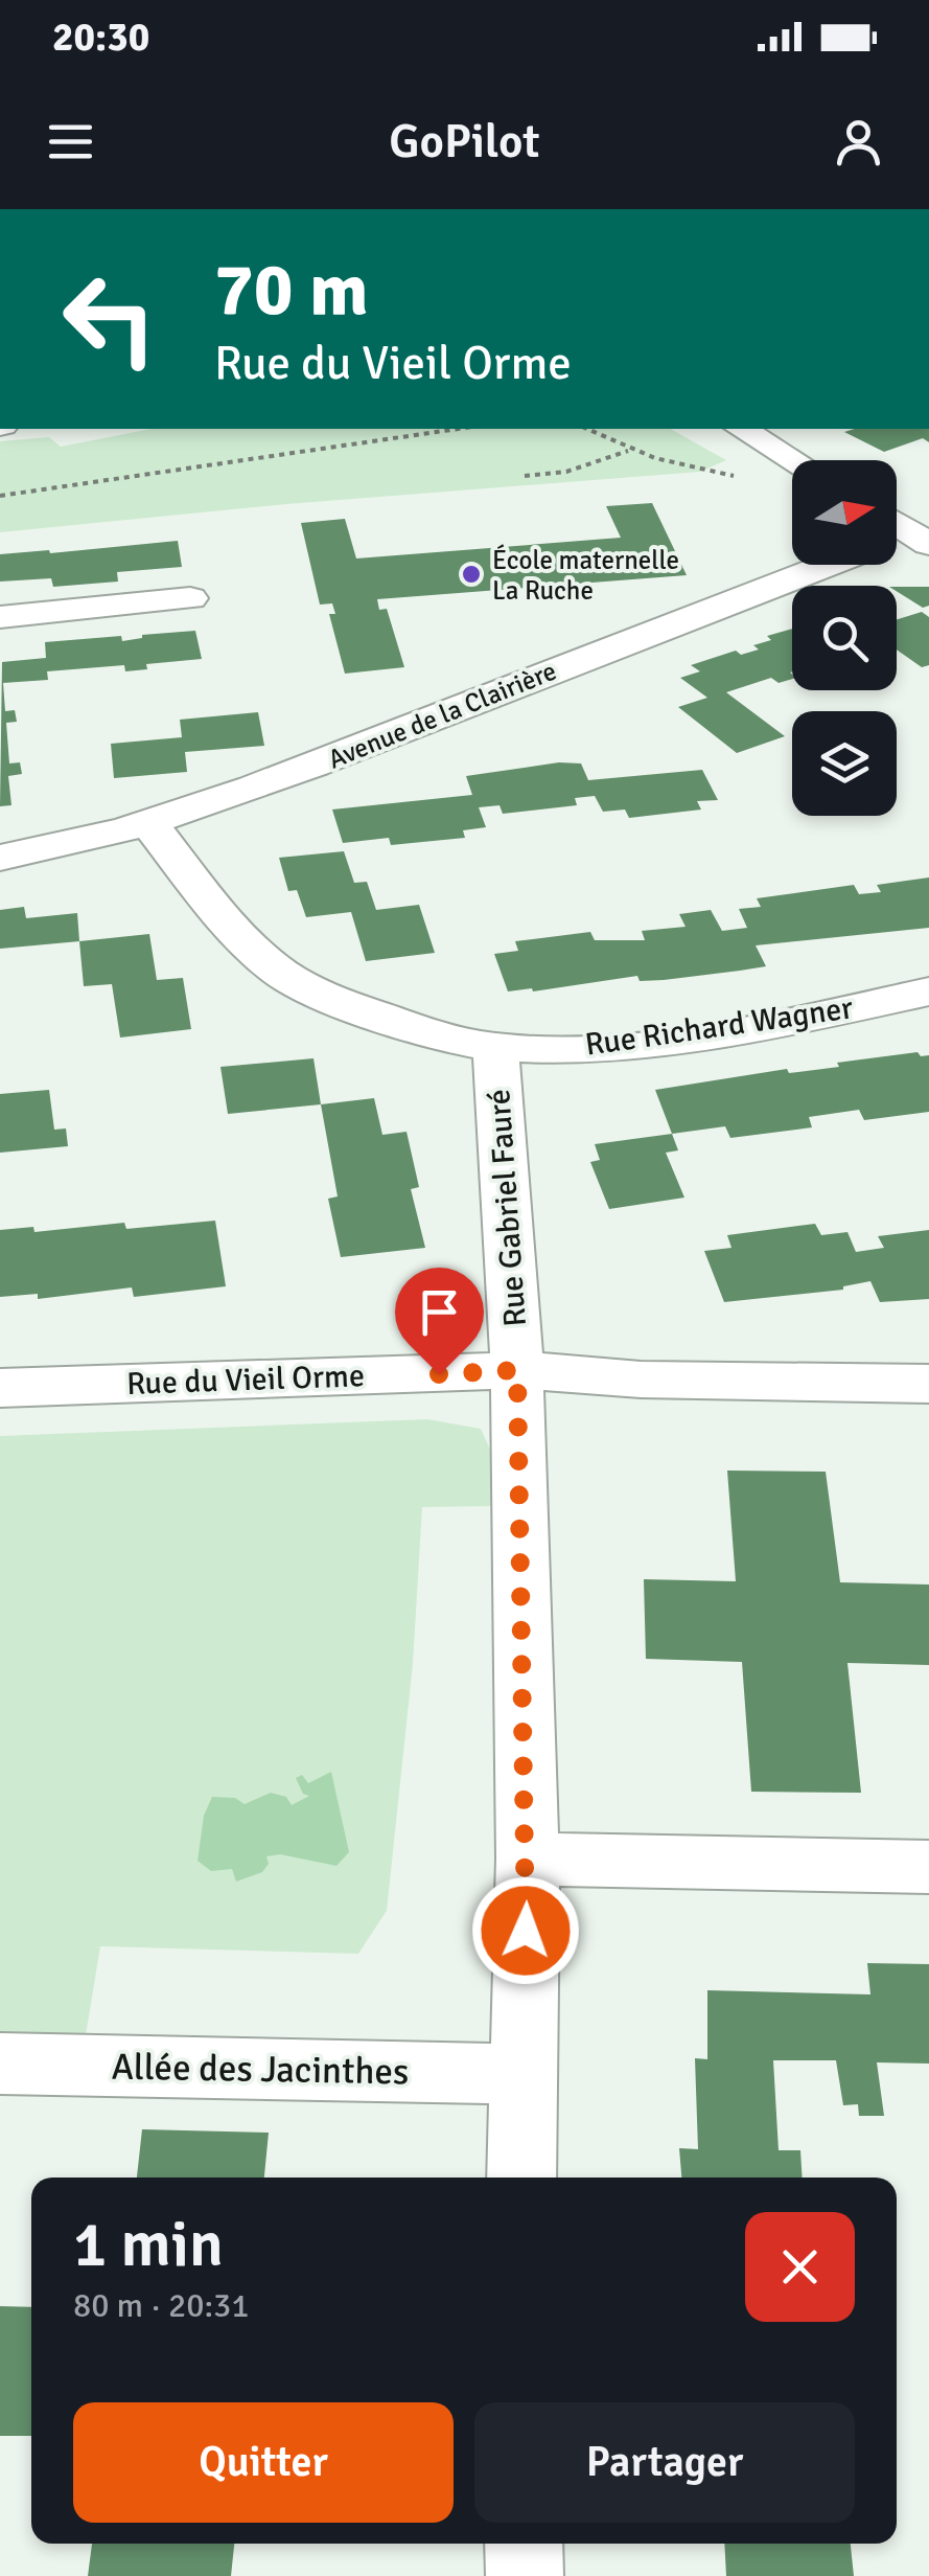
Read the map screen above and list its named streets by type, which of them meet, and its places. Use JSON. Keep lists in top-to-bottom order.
{
  "streets": {
    "street": [
      "Avenue de la Clairière",
      "Rue Richard Wagner",
      "Rue Gabriel Fauré",
      "Rue du Vieil Orme",
      "Allée des Jacinthes"
    ]
  },
  "crossings": [
    ["Avenue de la Clairière", "Rue Richard Wagner"],
    ["Rue Richard Wagner", "Rue Gabriel Fauré"],
    ["Rue Gabriel Fauré", "Rue du Vieil Orme"],
    ["Rue Gabriel Fauré", "Allée des Jacinthes"]
  ],
  "places": ["École maternelle La Ruche"],
  "north": "right",
  "page": {
    "status": "20:30",
    "header": "GoPilot",
    "turn": ["70 m", "Rue du Vieil Orme"],
    "heading": ["1 min", "80 m · 20:31"],
    "buttons": ["Quitter", "Partager"]
  }
}
